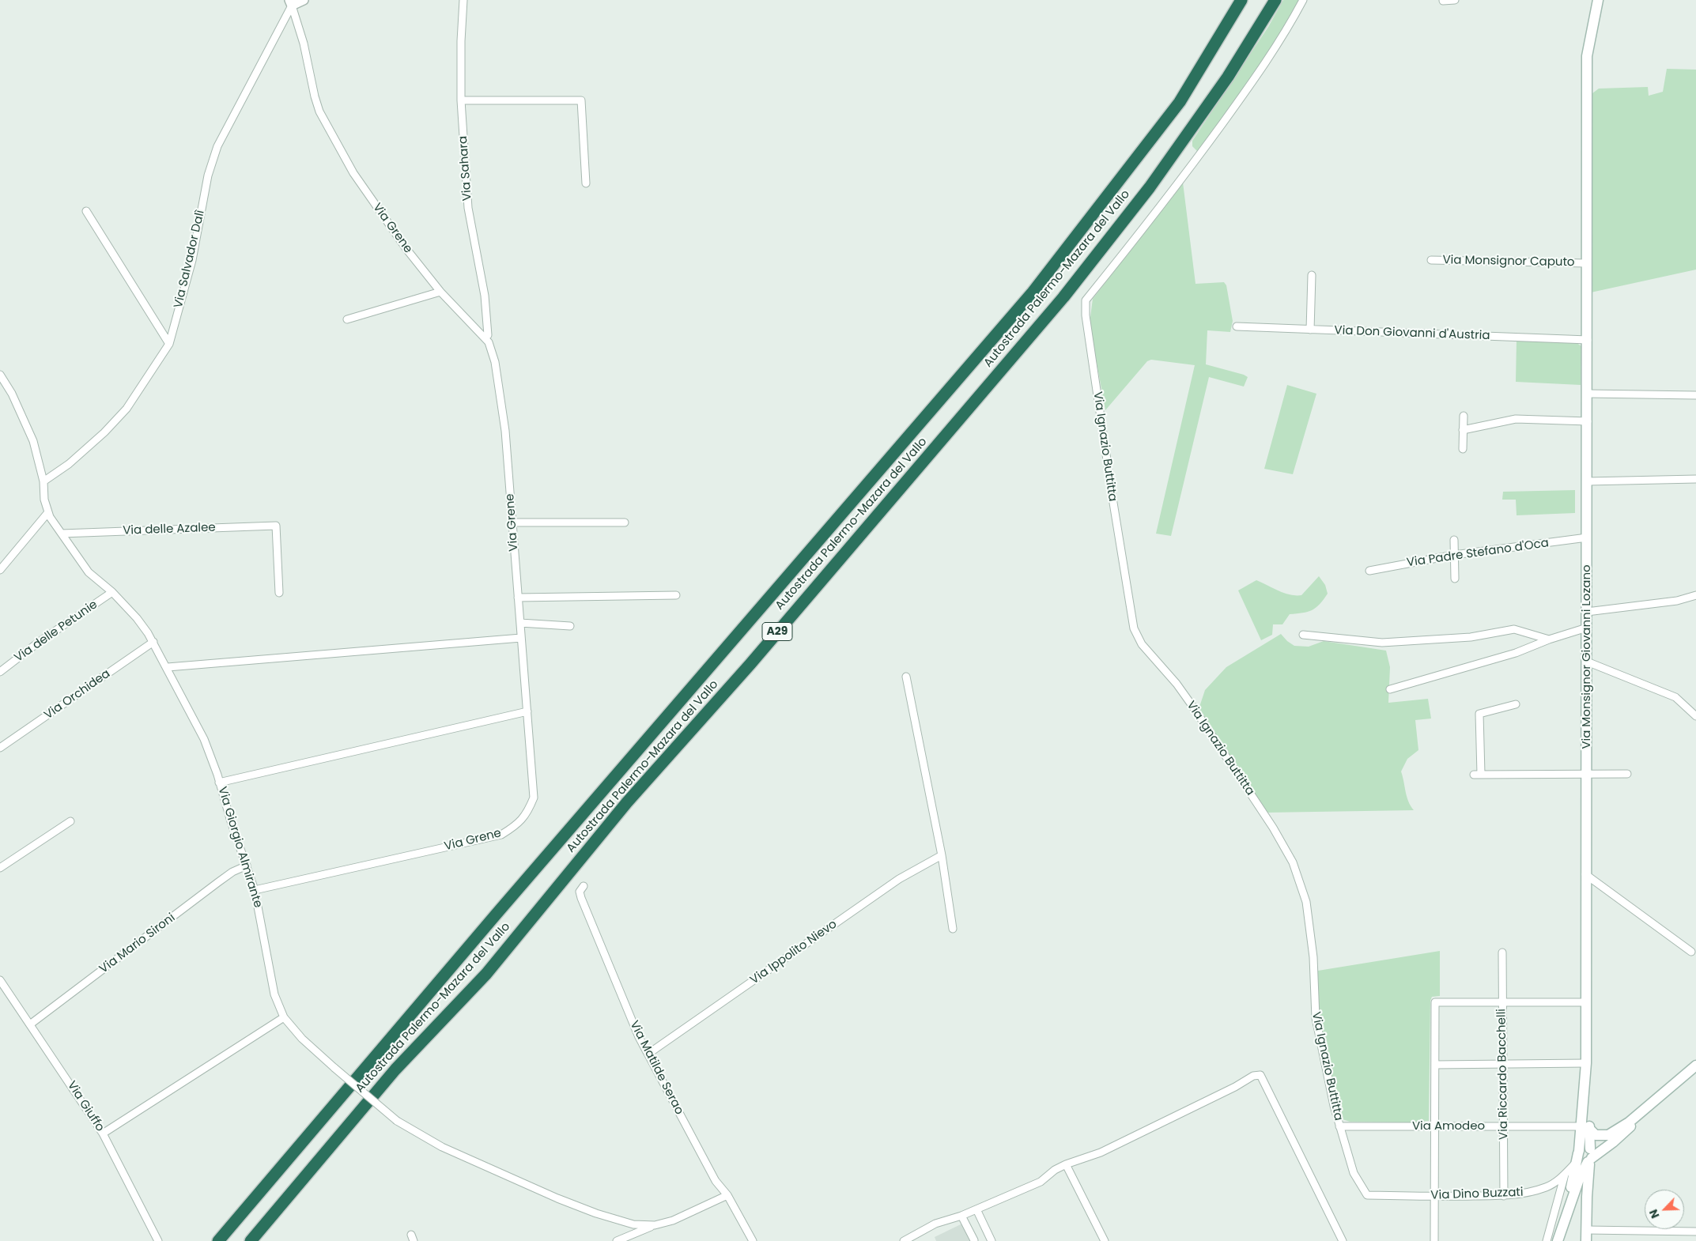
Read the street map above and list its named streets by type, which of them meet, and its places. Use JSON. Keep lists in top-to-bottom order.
{
  "streets": {
    "highway": ["Autostrada Palermo-Mazara del Vallo", "A29"],
    "main road": ["Via Monsignor Giovanni Lozano"],
    "street": [
      "Via Sahara",
      "Via Grene",
      "Via Salvador Dalì",
      "Via Monsignor Caputo",
      "Via Don Giovanni d'Austria",
      "Via Ignazio Buttitta",
      "Via delle Azalee",
      "Via Padre Stefano d'Oca",
      "Via delle Petunie",
      "Via Orchidea",
      "Via Giorgio Almirante",
      "Via Mario Sironi",
      "Via Ippolito Nievo",
      "Via Matilde Serao",
      "Via Riccardo Bacchelli",
      "Via Giuffo",
      "Via Amodeo",
      "Via Dino Buzzati"
    ]
  },
  "crossings": [
    ["Via Grene", "Via Salvador Dalì"],
    ["Via Grene", "Via Giorgio Almirante"],
    ["Via Salvador Dalì", "Via Giorgio Almirante"],
    ["Via Monsignor Caputo", "Via Monsignor Giovanni Lozano"],
    ["Via Don Giovanni d'Austria", "Via Monsignor Giovanni Lozano"],
    ["Via Ignazio Buttitta", "Via Amodeo"],
    ["Via Ignazio Buttitta", "Via Dino Buzzati"],
    ["Via delle Azalee", "Via Giorgio Almirante"],
    ["Via Padre Stefano d'Oca", "Via Monsignor Giovanni Lozano"],
    ["Via delle Petunie", "Via Giorgio Almirante"],
    ["Via Monsignor Giovanni Lozano", "Via Amodeo"],
    ["Via Monsignor Giovanni Lozano", "Via Dino Buzzati"],
    ["Via Orchidea", "Via Giorgio Almirante"],
    ["Via Giorgio Almirante", "Via Mario Sironi"],
    ["Via Mario Sironi", "Via Giuffo"],
    ["Via Ippolito Nievo", "Via Matilde Serao"],
    ["Via Riccardo Bacchelli", "Via Amodeo"],
    ["Via Riccardo Bacchelli", "Via Dino Buzzati"]
  ],
  "north": "bottom left"
}
